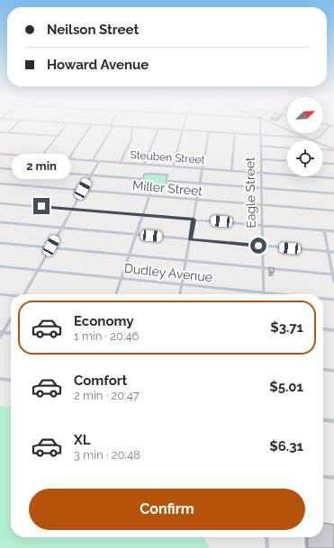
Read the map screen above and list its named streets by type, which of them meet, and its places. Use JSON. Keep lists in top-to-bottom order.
{
  "streets": {
    "street": [
      "Steuben Street",
      "Miller Street",
      "Eagle Street",
      "Dudley Avenue"
    ]
  },
  "crossings": [
    ["Steuben Street", "Eagle Street"],
    ["Miller Street", "Eagle Street"],
    ["Eagle Street", "Dudley Avenue"]
  ],
  "north": "top right",
  "page": {
    "banner": ["Neilson Street", "Howard Avenue"],
    "bubble": "2 min",
    "list": [
      {
        "name": "Economy",
        "note": "1 min · 20:46",
        "value": "$3.71"
      },
      {
        "name": "Comfort",
        "note": "2 min · 20:47",
        "value": "$5.01"
      },
      {
        "name": "XL",
        "note": "3 min · 20:48",
        "value": "$6.31"
      }
    ],
    "buttons": "Confirm"
  }
}
